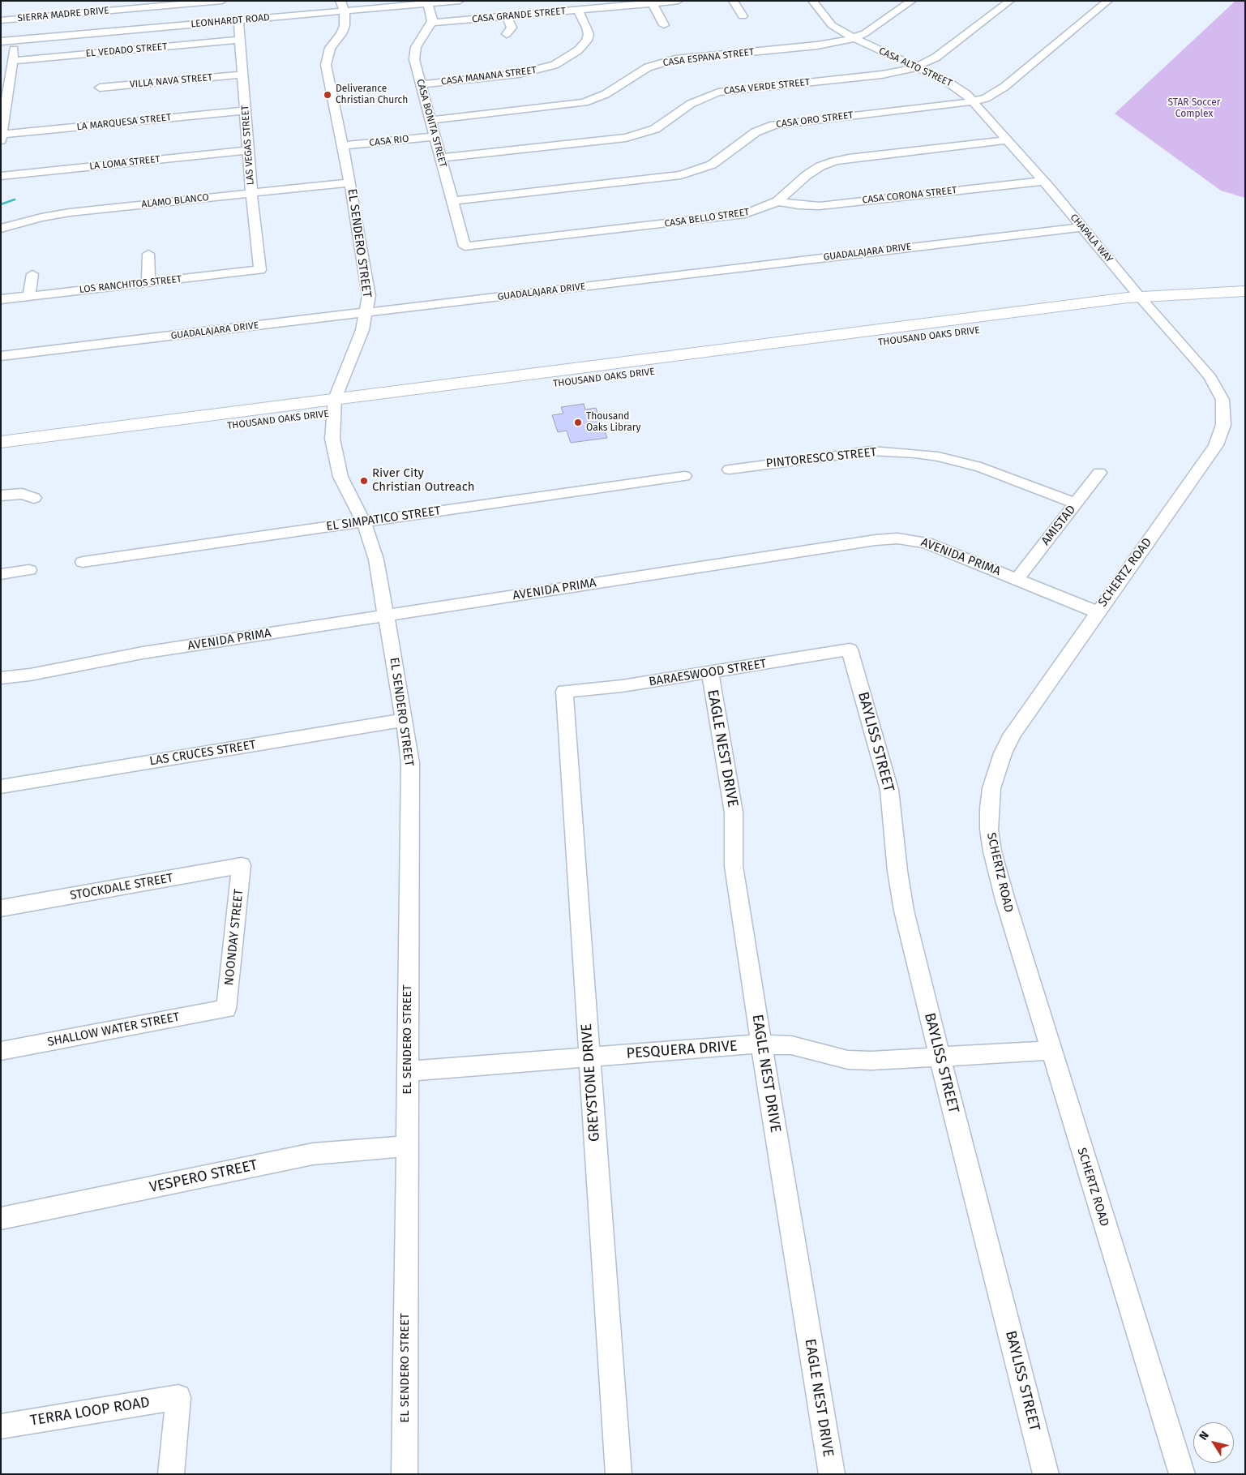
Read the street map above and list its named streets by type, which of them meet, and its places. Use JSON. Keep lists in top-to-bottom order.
{
  "streets": {
    "main road": ["THOUSAND OAKS DRIVE"],
    "street": [
      "SIERRA MADRE DRIVE",
      "CASA GRANDE STREET",
      "LEONHARDT ROAD",
      "EL VEDADO STREET",
      "CASA ESPANA STREET",
      "CASA ALTO STREET",
      "CASA MANANA STREET",
      "VILLA NAVA STREET",
      "CASA VERDE STREET",
      "CASA ORO STREET",
      "LA MARQUESA STREET",
      "CASA BONITA STREET",
      "CASA RIO",
      "LAS VEGAS STREET",
      "LA LOMA STREET",
      "CASA CORONA STREET",
      "ALAMO BLANCO",
      "CASA BELLO STREET",
      "CHAPALA WAY",
      "EL SENDERO STREET",
      "GUADALAJARA DRIVE",
      "LOS RANCHITOS STREET",
      "PINTORESCO STREET",
      "EL SIMPATICO STREET",
      "AMISTAD",
      "AVENIDA PRIMA",
      "SCHERTZ ROAD",
      "BARAESWOOD STREET",
      "BAYLISS STREET",
      "EAGLE NEST DRIVE",
      "LAS CRUCES STREET",
      "STOCKDALE STREET",
      "NOONDAY STREET",
      "SHALLOW WATER STREET",
      "PESQUERA DRIVE",
      "GREYSTONE DRIVE",
      "VESPERO STREET",
      "TERRA LOOP ROAD"
    ]
  },
  "crossings": [
    ["CASA GRANDE STREET", "CASA MANANA STREET"],
    ["CASA GRANDE STREET", "CASA BONITA STREET"],
    ["LEONHARDT ROAD", "LAS VEGAS STREET"],
    ["LEONHARDT ROAD", "EL SENDERO STREET"],
    ["EL VEDADO STREET", "LAS VEGAS STREET"],
    ["CASA ESPANA STREET", "CASA ALTO STREET"],
    ["CASA ESPANA STREET", "CASA BONITA STREET"],
    ["CASA ALTO STREET", "CASA VERDE STREET"],
    ["CASA ALTO STREET", "CASA ORO STREET"],
    ["CASA ALTO STREET", "CASA CORONA STREET"],
    ["CASA ALTO STREET", "CASA BELLO STREET"],
    ["CASA ALTO STREET", "CHAPALA WAY"],
    ["CASA MANANA STREET", "CASA BONITA STREET"],
    ["VILLA NAVA STREET", "LAS VEGAS STREET"],
    ["CASA VERDE STREET", "CASA BONITA STREET"],
    ["CASA ORO STREET", "CASA BONITA STREET"],
    ["LA MARQUESA STREET", "LAS VEGAS STREET"],
    ["CASA BONITA STREET", "CASA RIO"],
    ["CASA BONITA STREET", "CASA BELLO STREET"],
    ["CASA RIO", "EL SENDERO STREET"],
    ["LAS VEGAS STREET", "LA LOMA STREET"],
    ["LAS VEGAS STREET", "ALAMO BLANCO"],
    ["LAS VEGAS STREET", "LOS RANCHITOS STREET"],
    ["CASA CORONA STREET", "CASA BELLO STREET"],
    ["CASA CORONA STREET", "CHAPALA WAY"],
    ["ALAMO BLANCO", "EL SENDERO STREET"],
    ["CHAPALA WAY", "GUADALAJARA DRIVE"],
    ["CHAPALA WAY", "THOUSAND OAKS DRIVE"],
    ["CHAPALA WAY", "SCHERTZ ROAD"],
    ["EL SENDERO STREET", "GUADALAJARA DRIVE"],
    ["EL SENDERO STREET", "THOUSAND OAKS DRIVE"],
    ["EL SENDERO STREET", "EL SIMPATICO STREET"],
    ["EL SENDERO STREET", "AVENIDA PRIMA"],
    ["EL SENDERO STREET", "LAS CRUCES STREET"],
    ["EL SENDERO STREET", "PESQUERA DRIVE"],
    ["EL SENDERO STREET", "VESPERO STREET"],
    ["THOUSAND OAKS DRIVE", "SCHERTZ ROAD"],
    ["PINTORESCO STREET", "AMISTAD"],
    ["AMISTAD", "AVENIDA PRIMA"],
    ["AVENIDA PRIMA", "SCHERTZ ROAD"],
    ["SCHERTZ ROAD", "PESQUERA DRIVE"],
    ["BARAESWOOD STREET", "BAYLISS STREET"],
    ["BARAESWOOD STREET", "EAGLE NEST DRIVE"],
    ["BARAESWOOD STREET", "GREYSTONE DRIVE"],
    ["BAYLISS STREET", "PESQUERA DRIVE"],
    ["EAGLE NEST DRIVE", "PESQUERA DRIVE"],
    ["STOCKDALE STREET", "NOONDAY STREET"],
    ["NOONDAY STREET", "SHALLOW WATER STREET"],
    ["PESQUERA DRIVE", "GREYSTONE DRIVE"]
  ],
  "parks": ["STAR Soccer Complex"],
  "places": ["Deliverance Christian Church", "Thousand Oaks Library", "River City Christian Outreach"],
  "north": "top left"
}
